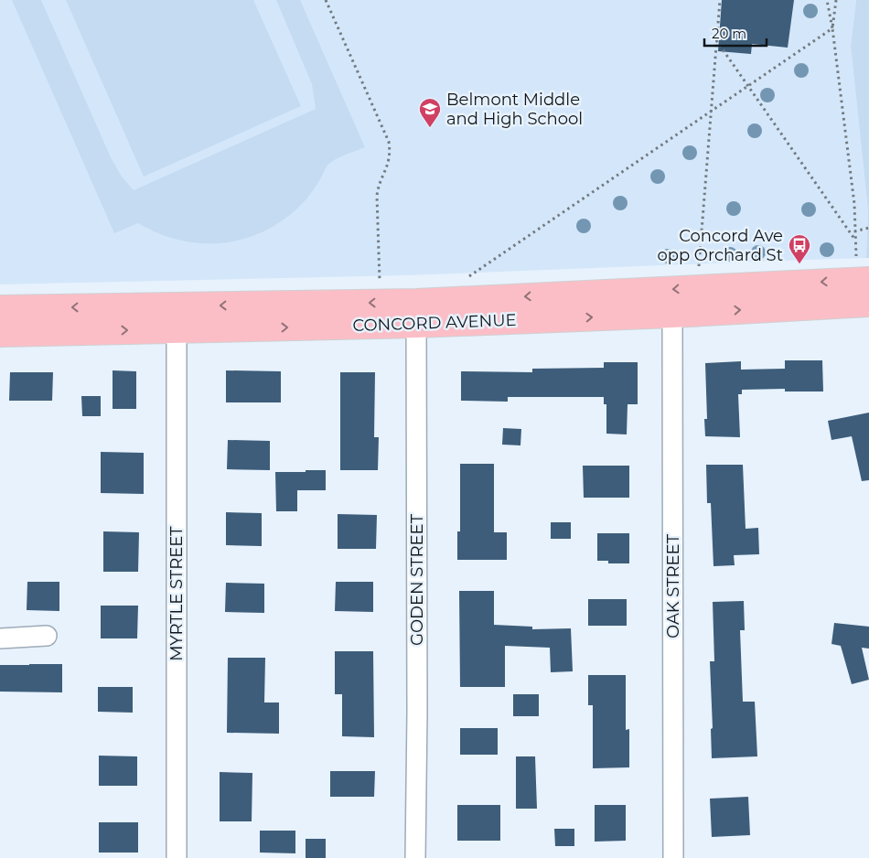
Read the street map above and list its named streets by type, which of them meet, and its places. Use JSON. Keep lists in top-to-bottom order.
{
  "streets": {
    "main road": ["CONCORD AVENUE"],
    "street": ["GODEN STREET", "OAK STREET", "MYRTLE STREET"]
  },
  "crossings": [
    ["CONCORD AVENUE", "GODEN STREET"],
    ["CONCORD AVENUE", "OAK STREET"],
    ["CONCORD AVENUE", "MYRTLE STREET"]
  ],
  "places": {
    "school or university": ["Belmont Middle and High School"],
    "bus stop": ["Concord Ave opp Orchard St"]
  },
  "scale_bar": "20 m"
}
